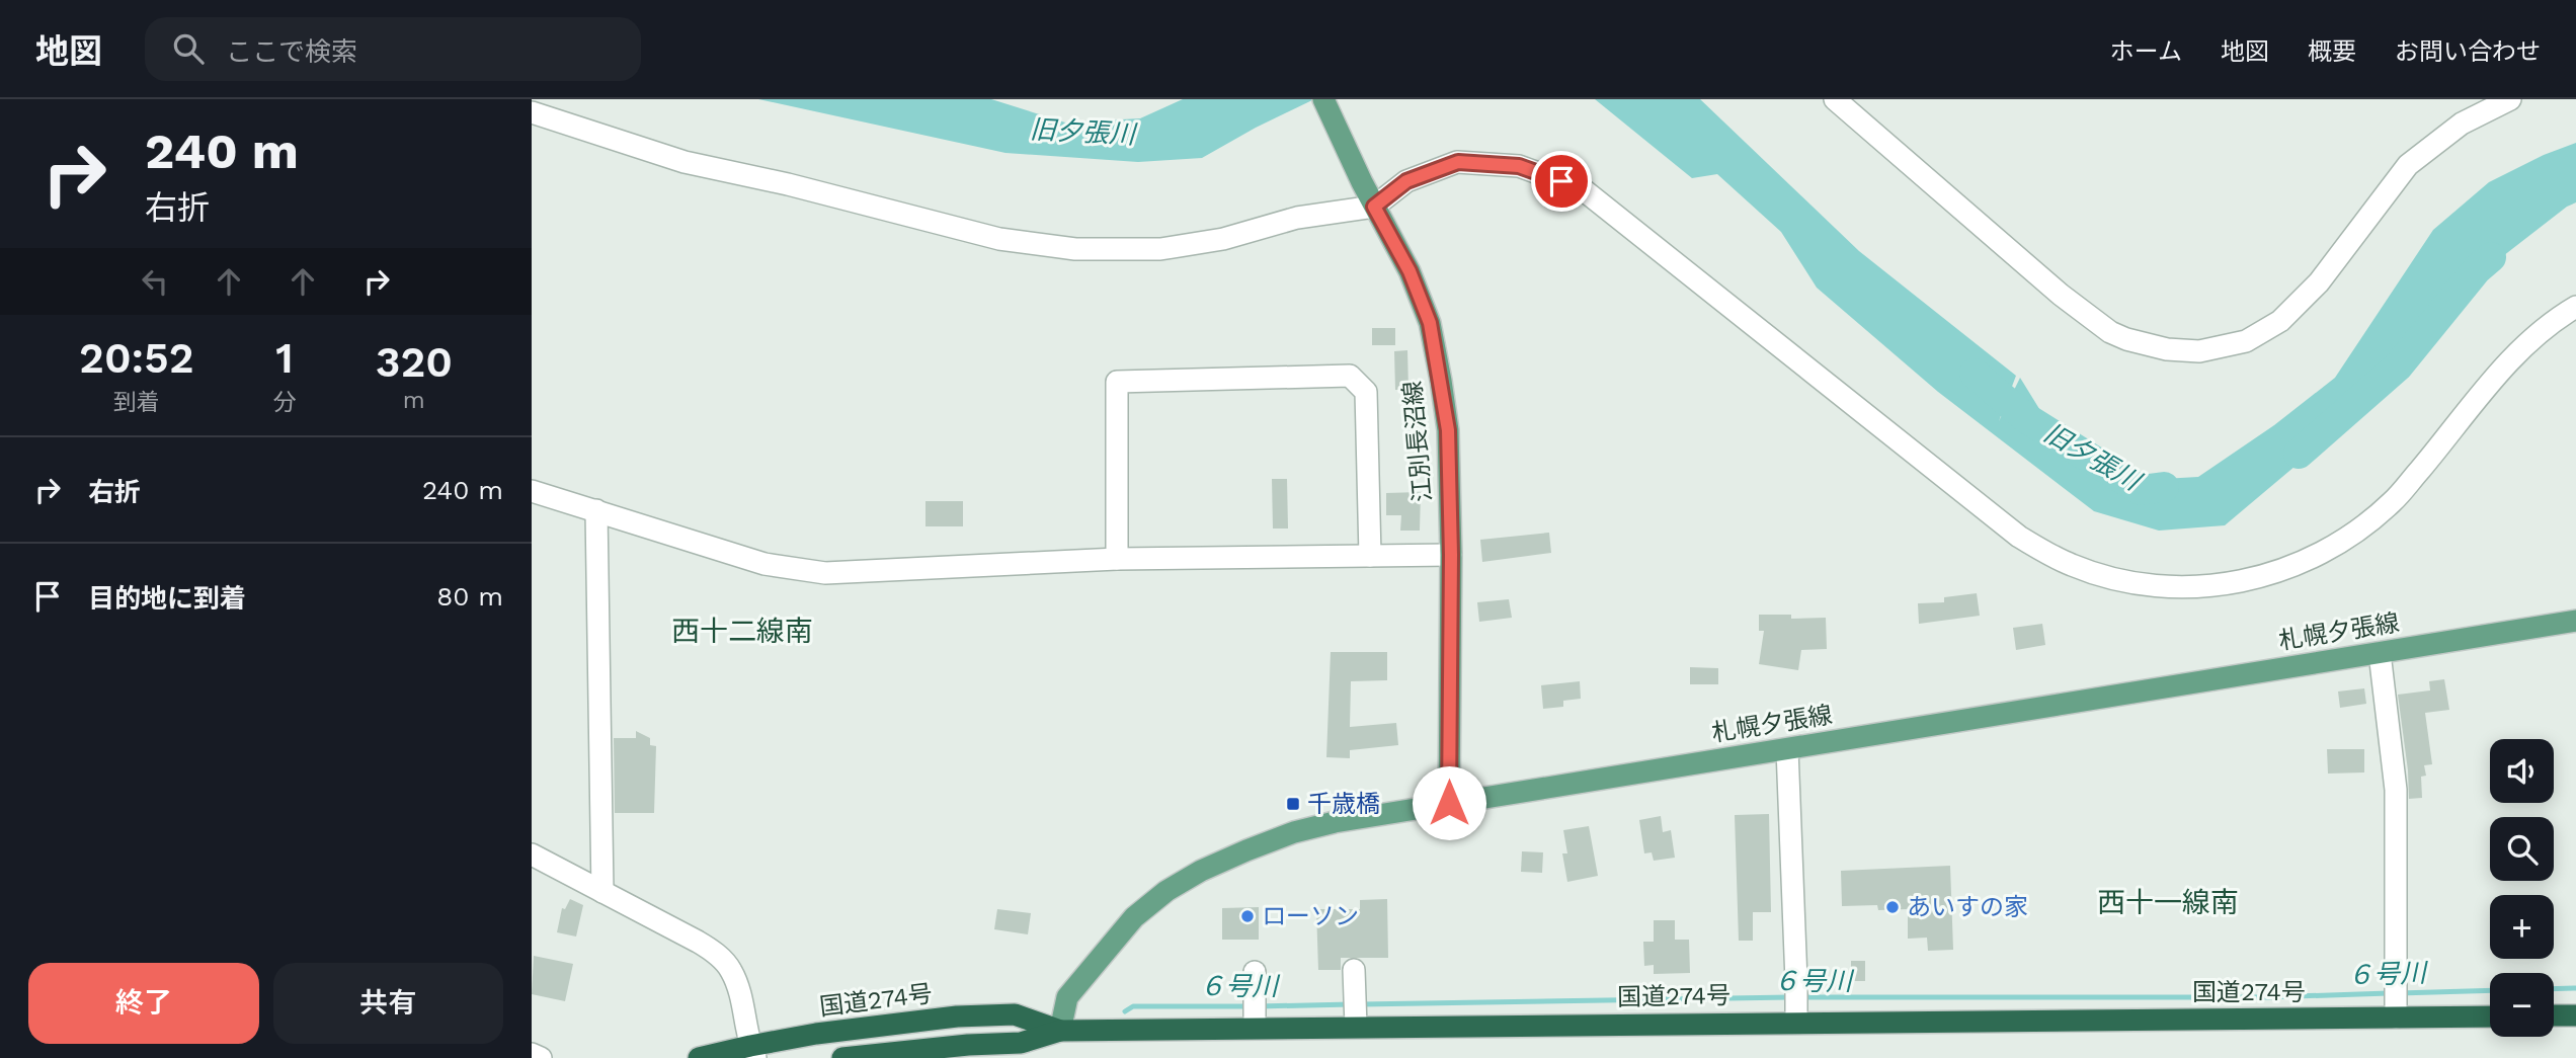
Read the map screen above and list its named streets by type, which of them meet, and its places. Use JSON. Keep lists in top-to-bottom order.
{
  "streets": {
    "highway": ["国道274号"],
    "main road": ["江別長沼線", "札幌夕張線"]
  },
  "crossings": [
    ["江別長沼線", "札幌夕張線"],
    ["札幌夕張線", "国道274号"]
  ],
  "districts": ["西十二線南", "西十一線南"],
  "water": ["旧夕張川", "６号川"],
  "places": {
    "transit": ["千歳橋"],
    "other": ["あいすの家", "ローソン"]
  },
  "page": {
    "header": "地図",
    "search": "ここで検索",
    "nav": [
      "ホーム",
      "地図",
      "概要",
      "お問い合わせ"
    ],
    "turn": ["240 m", "右折"],
    "eta": [
      "20:52",
      "到着",
      "1",
      "分",
      "320",
      "m"
    ],
    "list": [
      {
        "name": "右折",
        "value": "240 m"
      },
      {
        "name": "目的地に到着",
        "value": "80 m"
      }
    ],
    "map_buttons": ["+", "−"],
    "buttons": ["終了", "共有"]
  }
}
